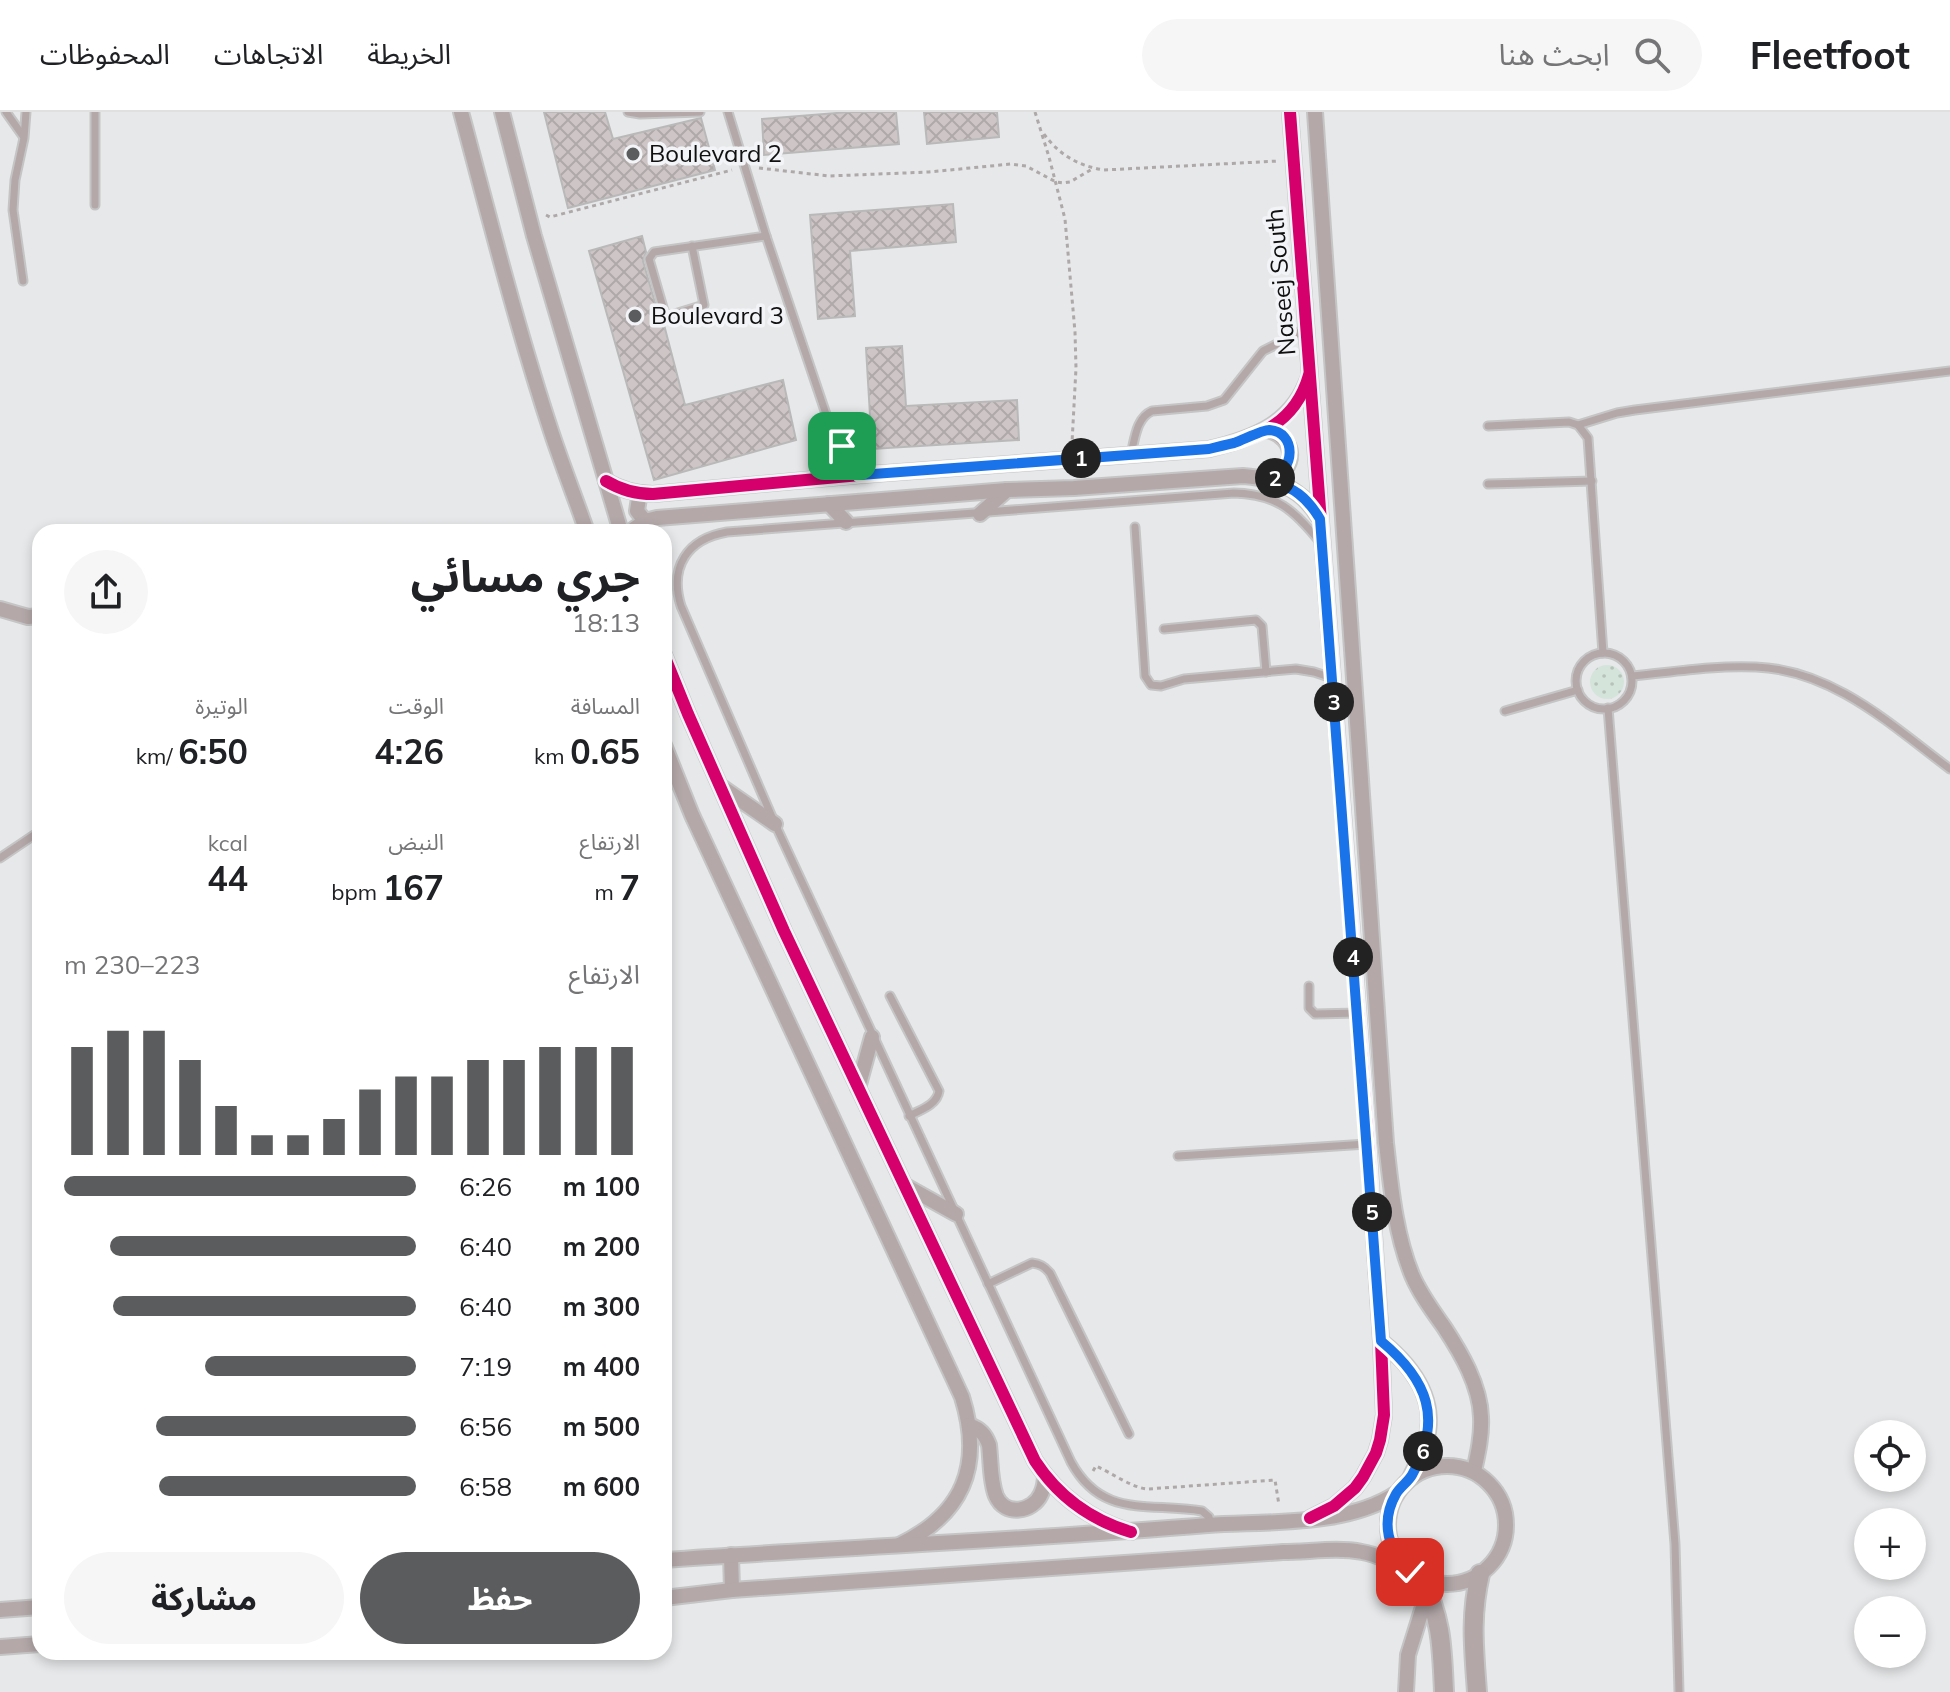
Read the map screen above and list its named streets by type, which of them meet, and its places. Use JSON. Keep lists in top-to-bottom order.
{
  "streets": {
    "street": ["Naseej South"]
  },
  "places": ["Boulevard 2", "Boulevard 3"],
  "page": {
    "header": "Fleetfoot",
    "search": "ابحث هنا",
    "nav": ["الخريطة", "الاتجاهات", "المحفوظات"],
    "pins": [
      "1",
      "2",
      "3",
      "4",
      "5",
      "6"
    ],
    "heading": ["جري مسائي", "18:13"],
    "stats": [
      ["المسافة", "0.65 km"],
      ["الوقت", "4:26"],
      ["الوتيرة", "6:50 /km"],
      ["الارتفاع", "7 m"],
      ["النبض", "167 bpm"],
      ["kcal", "44"]
    ],
    "chart": ["الارتفاع", "223–230 m"],
    "list": [
      {
        "name": "100 m",
        "note": "6:26"
      },
      {
        "name": "200 m",
        "note": "6:40"
      },
      {
        "name": "300 m",
        "note": "6:40"
      },
      {
        "name": "400 m",
        "note": "7:19"
      },
      {
        "name": "500 m",
        "note": "6:56"
      },
      {
        "name": "600 m",
        "note": "6:58"
      }
    ],
    "map_buttons": ["+", "−"],
    "buttons": ["حفظ", "مشاركة"]
  }
}
